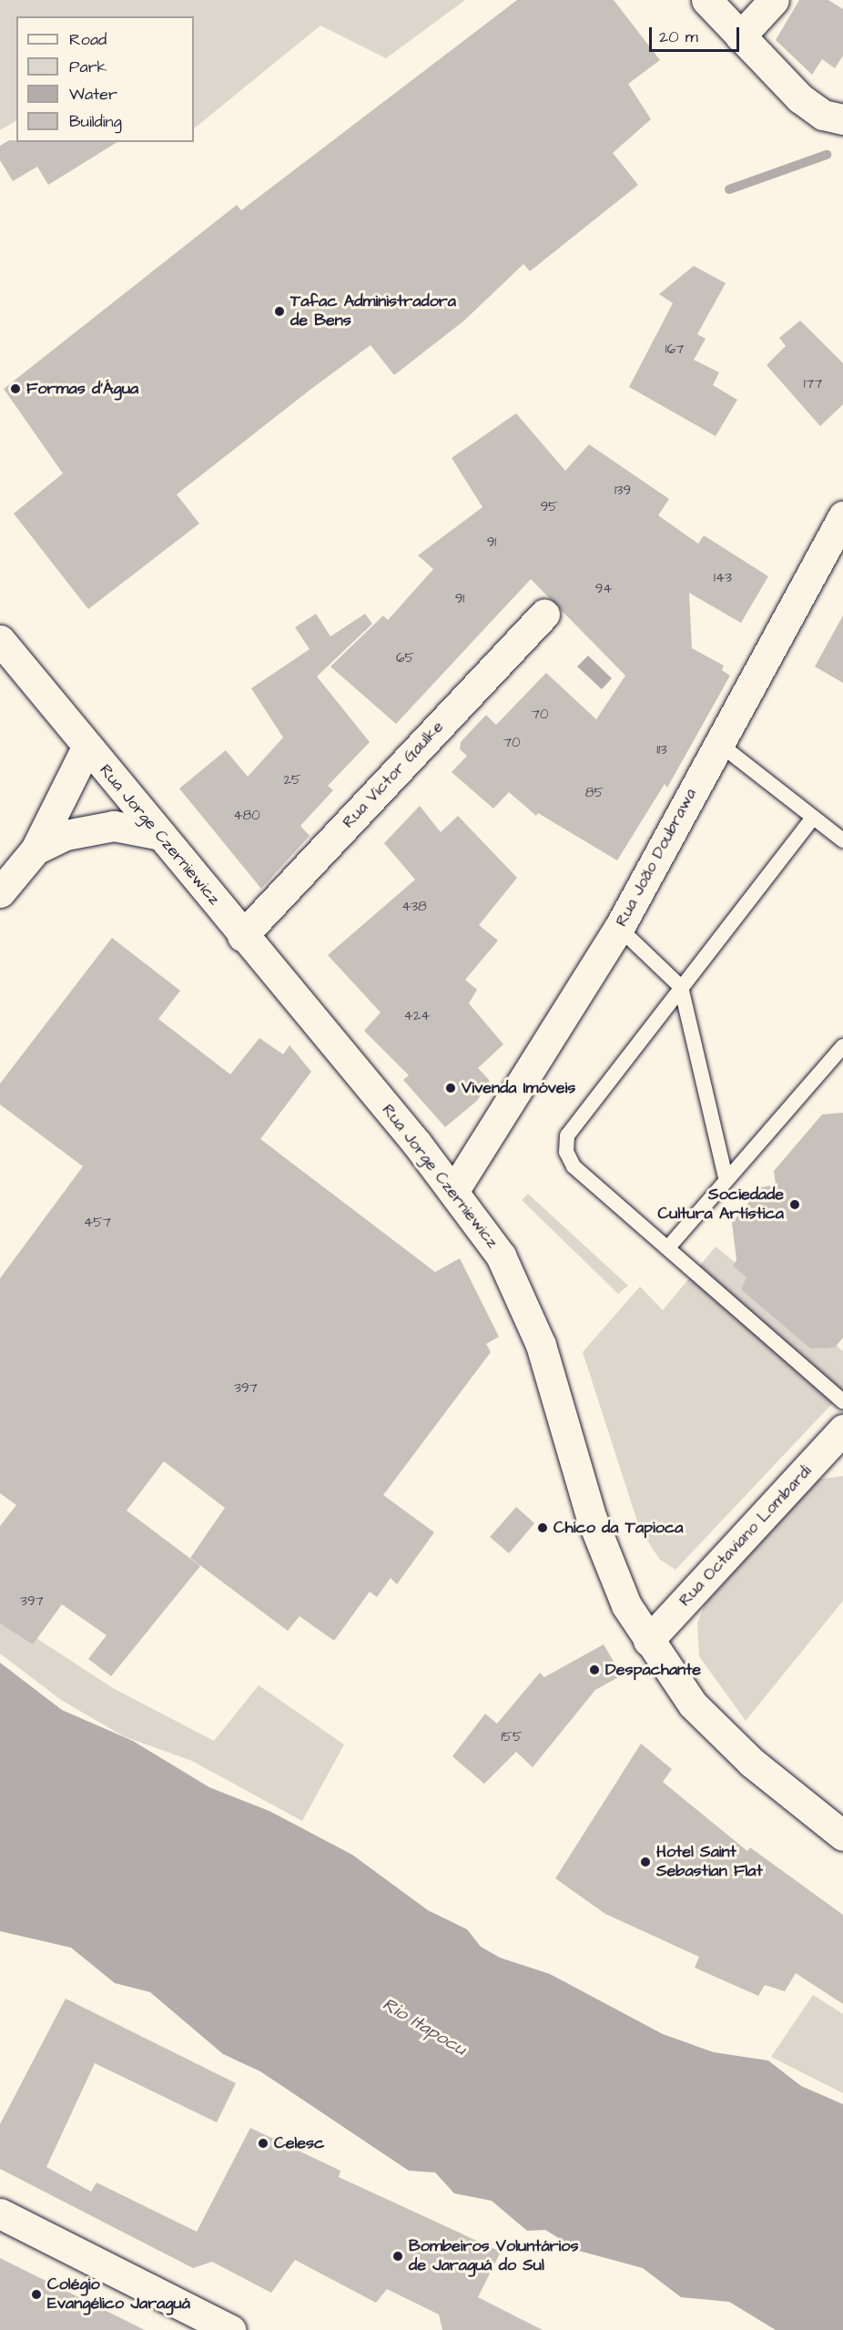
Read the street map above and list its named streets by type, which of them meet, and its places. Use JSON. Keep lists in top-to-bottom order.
{
  "streets": {
    "main road": [
      "Rua Victor Gaulke",
      "Rua Jorge Czerniewicz",
      "Rua João Doubrawa",
      "Rua Octaviano Lombardi"
    ]
  },
  "crossings": [
    ["Rua Victor Gaulke", "Rua Jorge Czerniewicz"],
    ["Rua Jorge Czerniewicz", "Rua João Doubrawa"],
    ["Rua Jorge Czerniewicz", "Rua Octaviano Lombardi"]
  ],
  "water": ["Rio Itapocu"],
  "places": [
    "Tafac Administradora de Bens",
    "Formas d'Água",
    "Vivenda Imóveis",
    "Sociedade Cultura Artística",
    "Chico da Tapioca",
    "Despachante",
    "Hotel Saint Sebastian Flat",
    "Celesc",
    "Bombeiros Voluntários de Jaraguá do Sul",
    "Colégio Evangélico Jaraguá"
  ],
  "house_numbers": [
    "167",
    "177",
    "139",
    "95",
    "91",
    "143",
    "94",
    "91",
    "65",
    "70",
    "70",
    "113",
    "25",
    "85",
    "480",
    "438",
    "424",
    "457",
    "397",
    "397",
    "155"
  ],
  "legend": [
    "Road",
    "Park",
    "Water",
    "Building"
  ],
  "scale_bar": "20 m"
}
